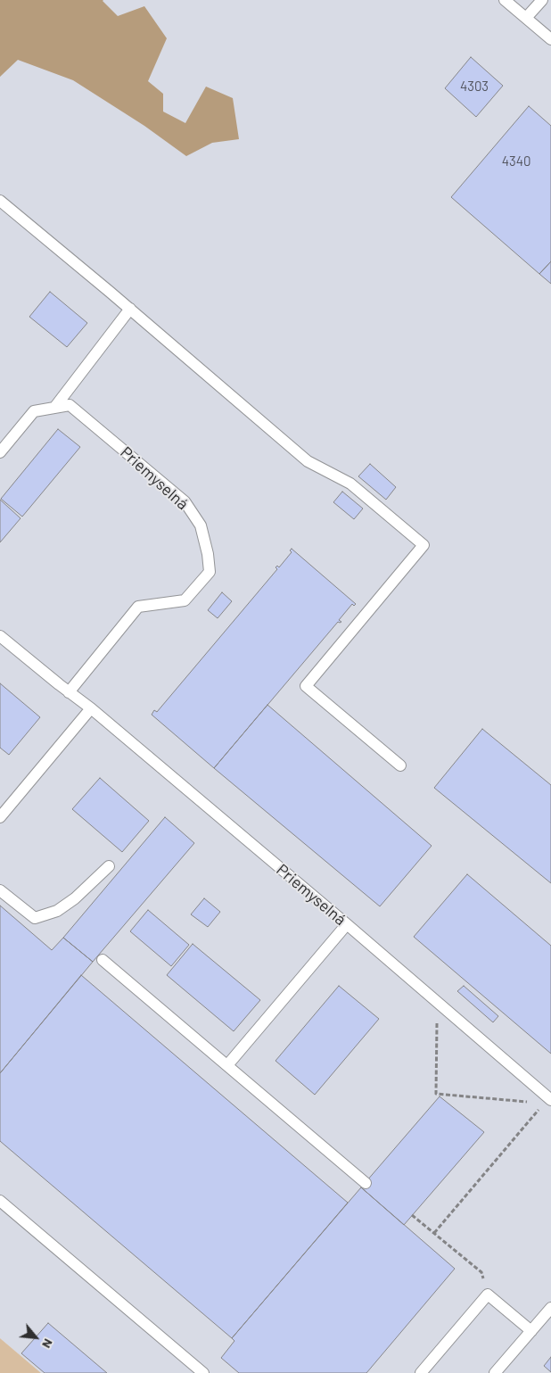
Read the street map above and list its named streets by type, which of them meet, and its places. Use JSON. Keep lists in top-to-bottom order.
{
  "streets": {
    "lane": ["Priemyselná"]
  },
  "house_numbers": ["4303", "4340"],
  "north": "bottom right"
}
